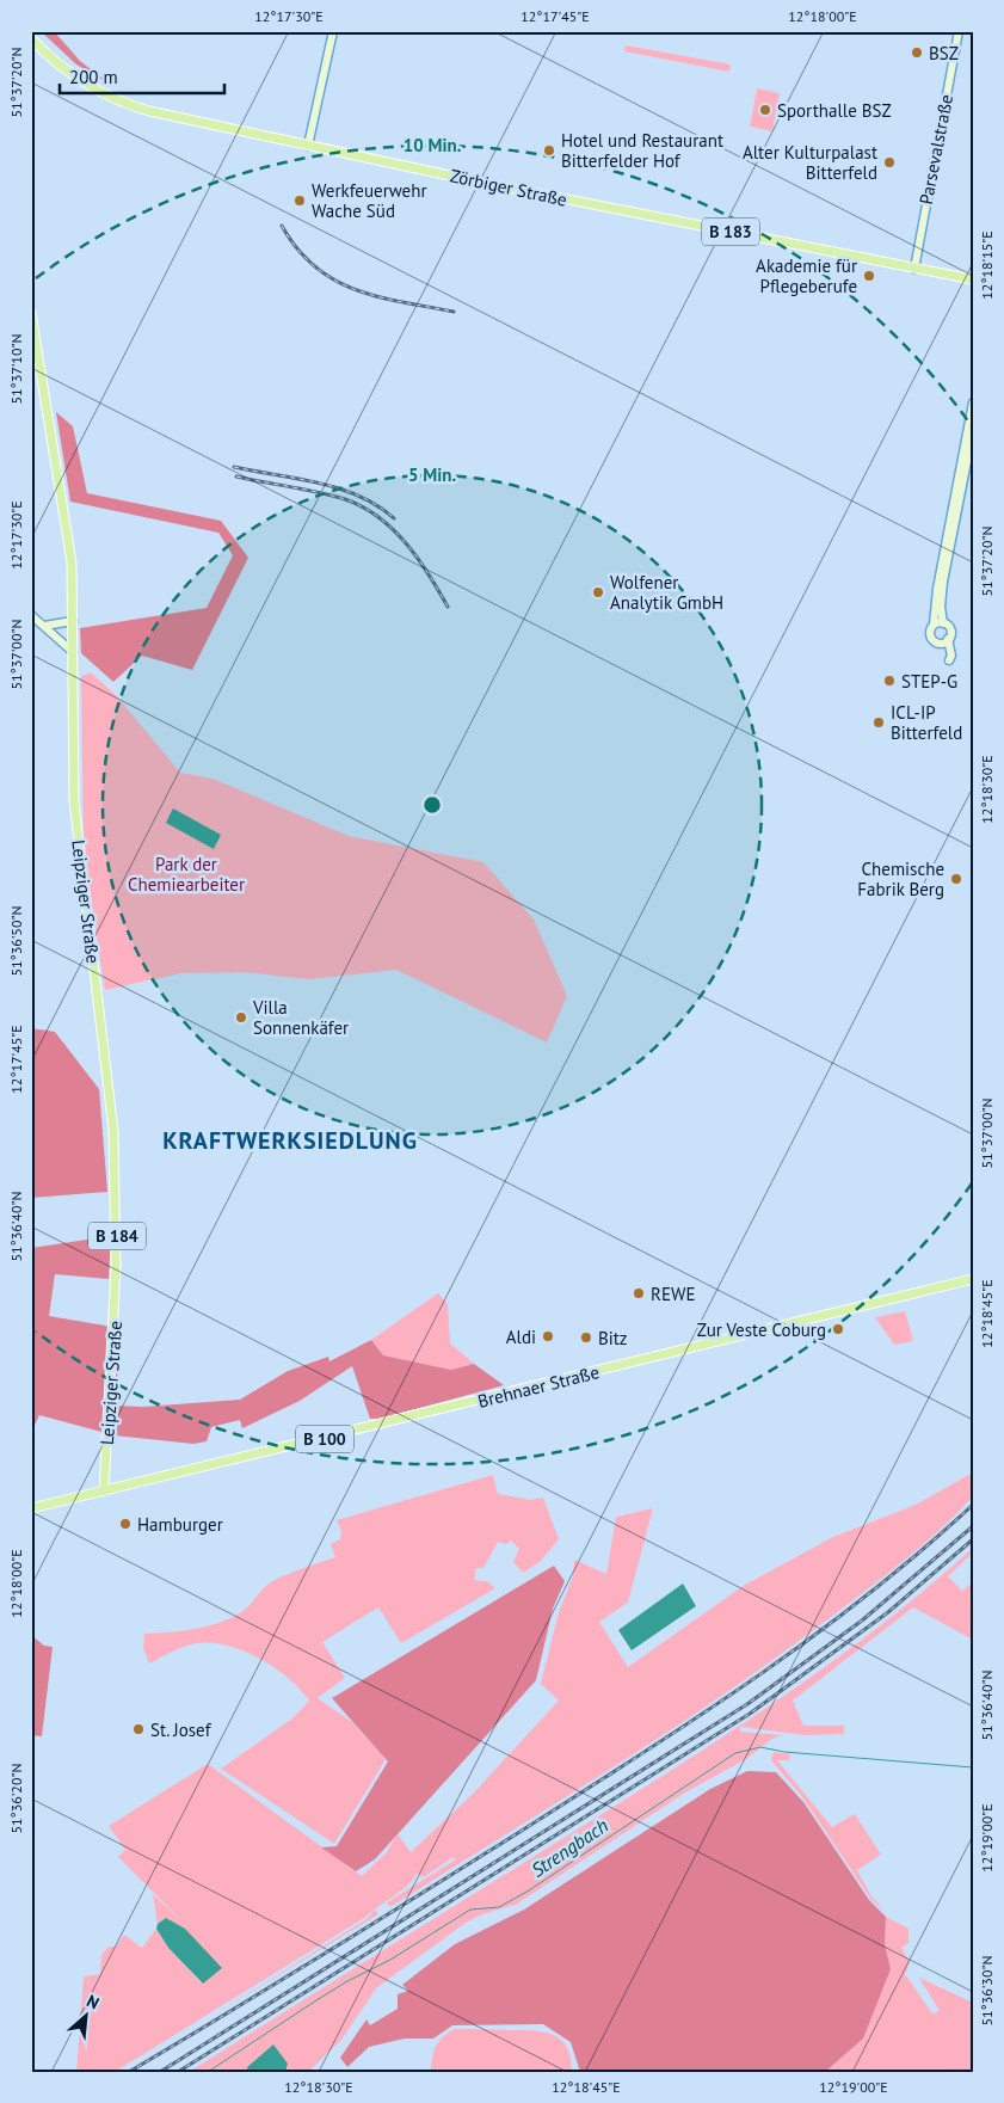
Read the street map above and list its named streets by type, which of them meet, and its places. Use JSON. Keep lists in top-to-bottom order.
{
  "streets": {
    "main road": [
      "Zörbiger Straße",
      "B 183",
      "Leipziger Straße",
      "B 184",
      "Brehnaer Straße",
      "B 100"
    ],
    "street": ["Parsevalstraße"]
  },
  "crossings": [
    ["Parsevalstraße", "Zörbiger Straße"],
    ["Leipziger Straße", "Brehnaer Straße"],
    ["Leipziger Straße", "B 100"],
    ["Brehnaer Straße", "B 100"]
  ],
  "districts": ["KRAFTWERKSIEDLUNG"],
  "water": ["Strengbach"],
  "parks": ["Park der Chemiearbeiter"],
  "places": [
    "BSZ",
    "Sporthalle BSZ",
    "Hotel und Restaurant Bitterfelder Hof",
    "Alter Kulturpalast Bitterfeld",
    "Werkfeuerwehr Wache Süd",
    "Akademie für Pflegeberufe",
    "Wolfener Analytik GmbH",
    "STEP-G",
    "ICL-IP Bitterfeld",
    "Chemische Fabrik Berg",
    "Villa Sonnenkäfer",
    "REWE",
    "Zur Veste Coburg",
    "Aldi",
    "Bitz",
    "Hamburger",
    "St. Josef"
  ],
  "scale_bar": "200 m",
  "north": "top right",
  "coordinates": [
    "12°17'30\"E",
    "12°17'45\"E",
    "12°18'00\"E",
    "51°37'20\"N",
    "12°18'15\"E",
    "51°37'10\"N",
    "51°37'00\"N",
    "12°18'30\"E",
    "51°36'50\"N",
    "51°36'40\"N",
    "12°18'45\"E",
    "51°36'20\"N",
    "12°19'00\"E",
    "51°36'30\"N"
  ],
  "rings": ["10 Min.", "5 Min."]
}
